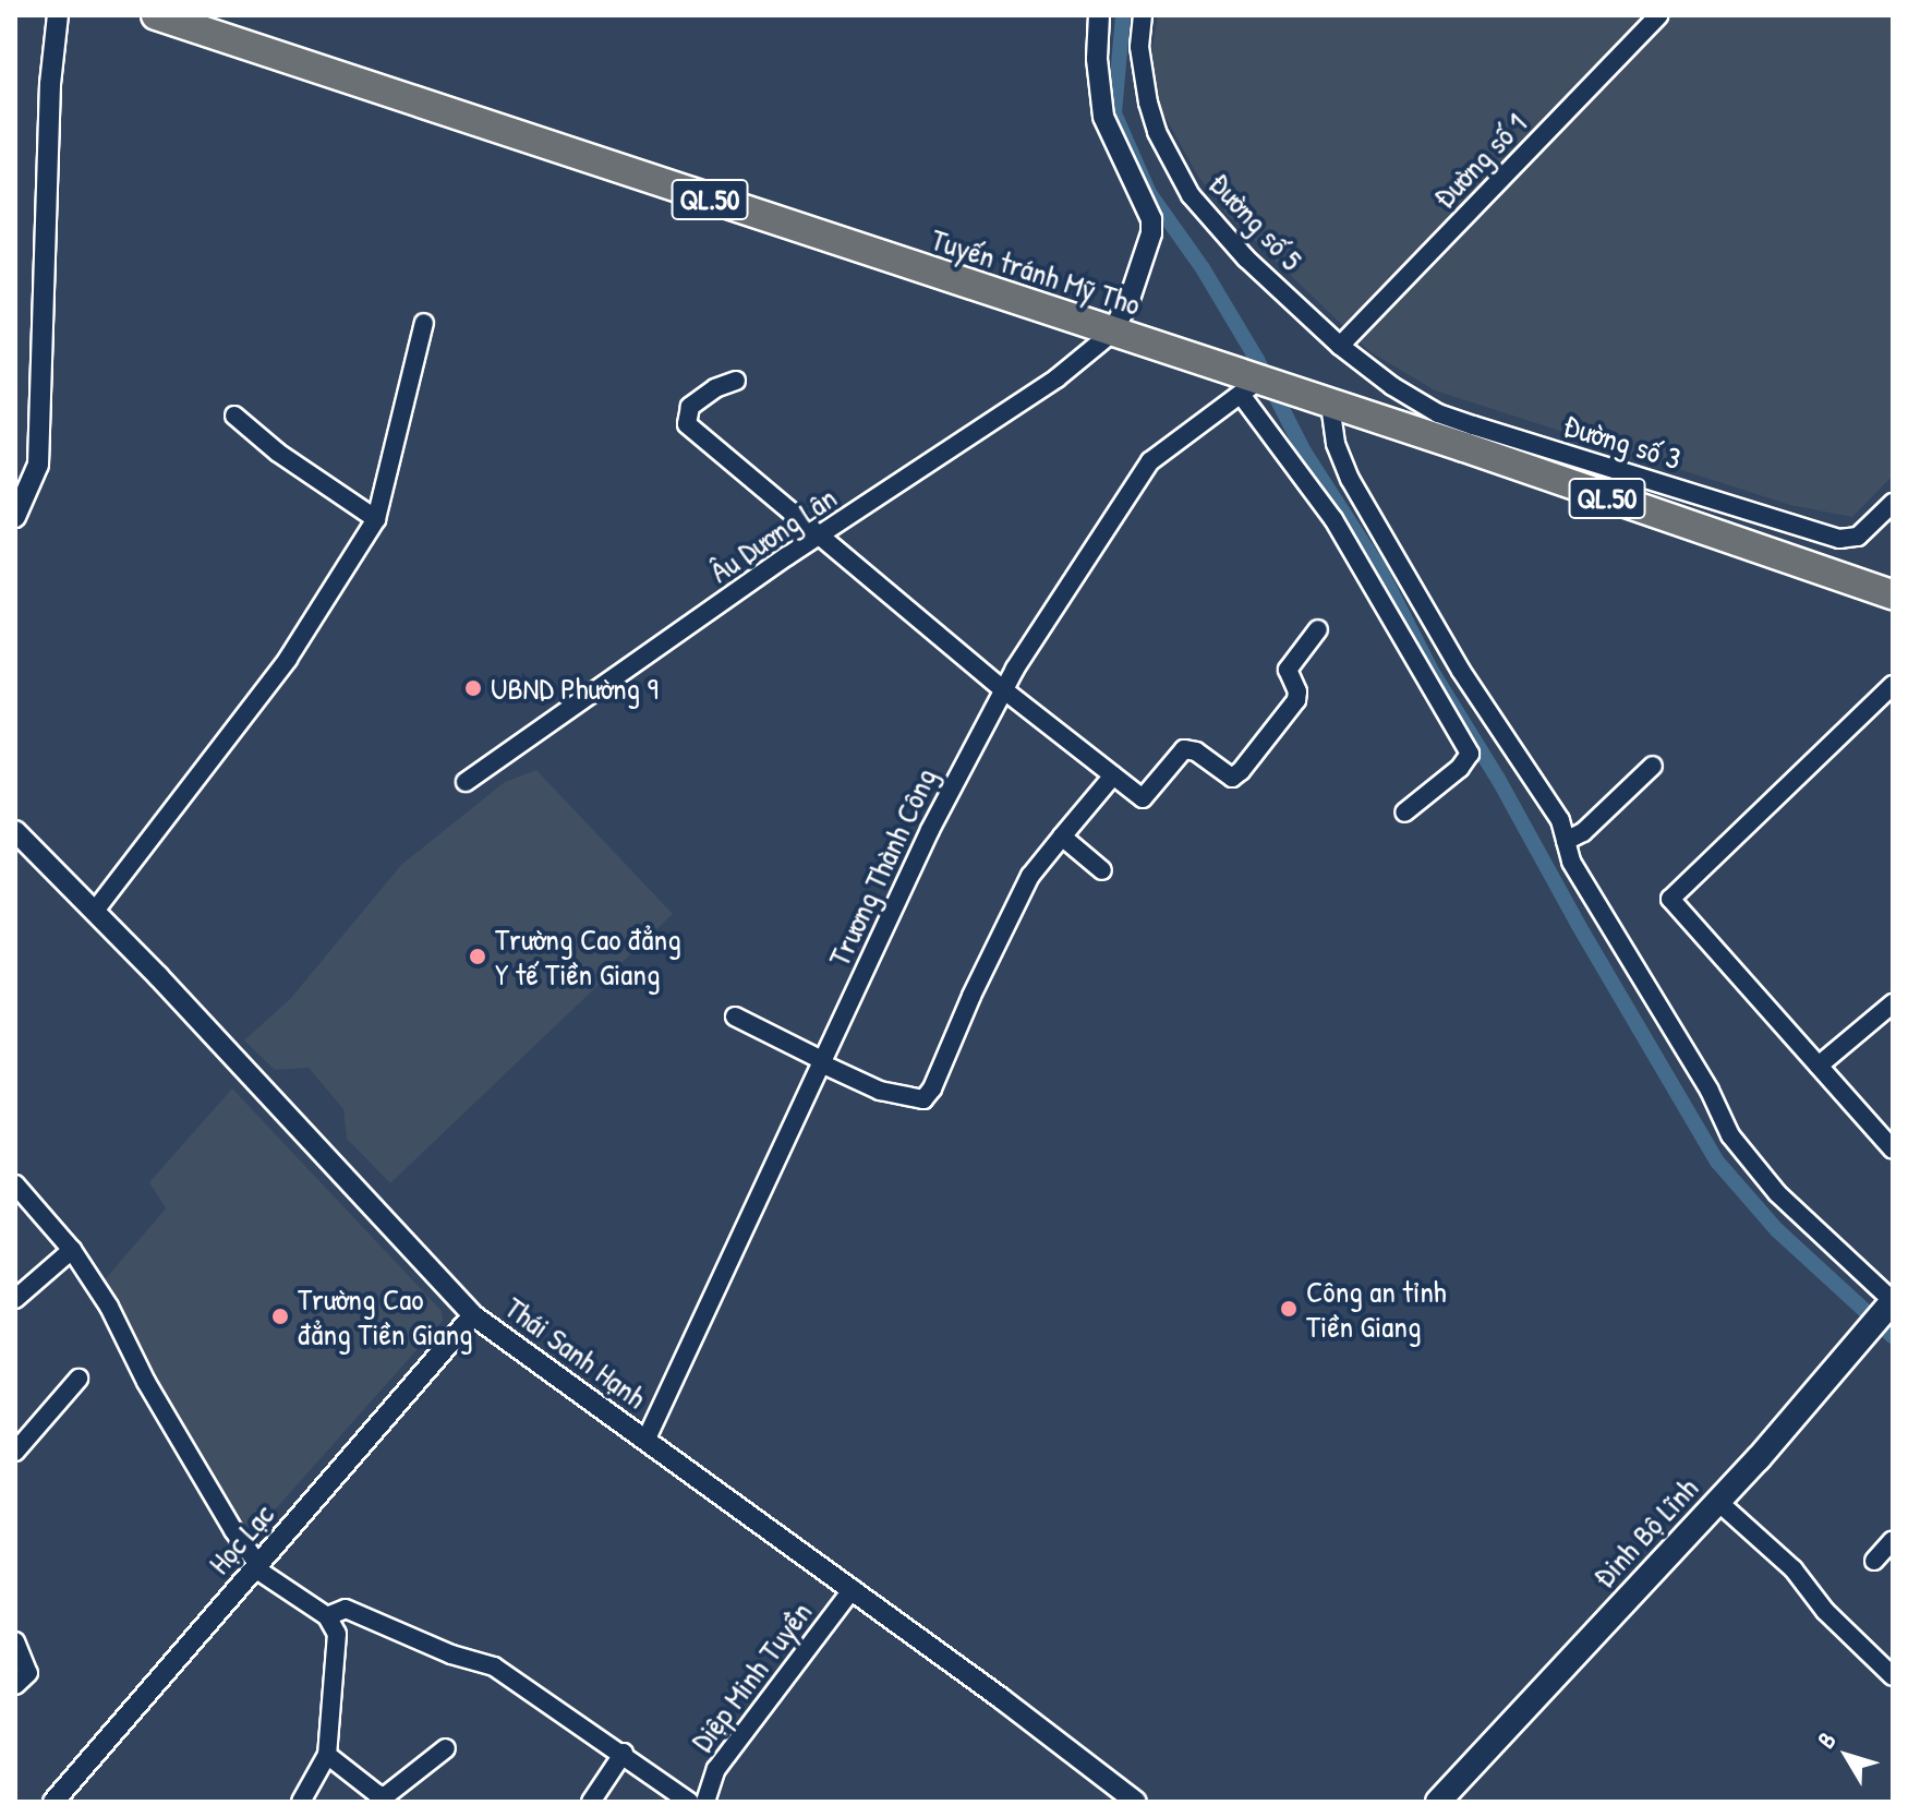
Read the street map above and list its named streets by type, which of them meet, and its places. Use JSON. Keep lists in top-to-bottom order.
{
  "streets": {
    "highway": ["QL.50", "Tuyến tránh Mỹ Tho"],
    "main road": ["Đinh Bộ Lĩnh"],
    "street": [
      "Đường số 1",
      "Đường số 5",
      "Đường số 3",
      "Âu Dương Lân",
      "Trương Thành Công",
      "Thái Sanh Hạnh",
      "Học Lạc",
      "Diệp Minh Tuyền"
    ]
  },
  "crossings": [
    ["Đường số 1", "Đường số 5"],
    ["Đường số 1", "Đường số 3"],
    ["Đường số 5", "Đường số 3"],
    ["Tuyến tránh Mỹ Tho", "Đường số 3"],
    ["Tuyến tránh Mỹ Tho", "Âu Dương Lân"],
    ["Tuyến tránh Mỹ Tho", "Trương Thành Công"],
    ["Trương Thành Công", "Thái Sanh Hạnh"],
    ["Thái Sanh Hạnh", "Học Lạc"],
    ["Thái Sanh Hạnh", "Diệp Minh Tuyền"]
  ],
  "places": [
    "UBND Phường 9",
    "Trường Cao đẳng Y tế Tiền Giang",
    "Công an tỉnh Tiền Giang",
    "Trường Cao đẳng Tiền Giang"
  ],
  "north": "top left"
}
